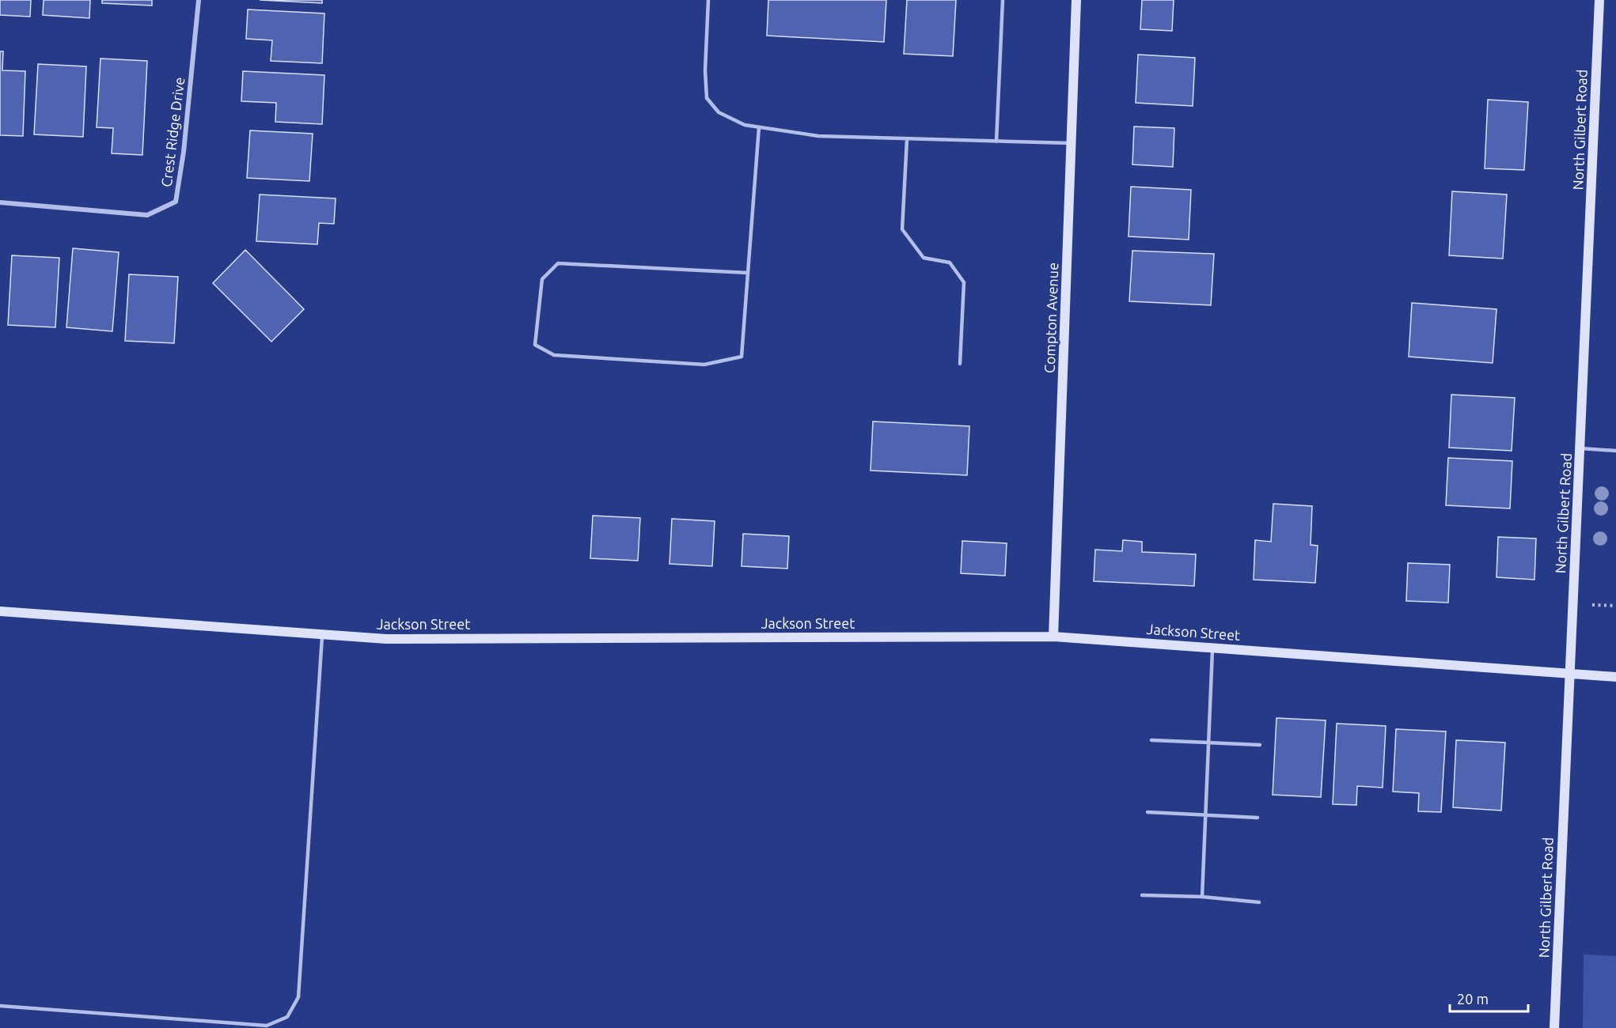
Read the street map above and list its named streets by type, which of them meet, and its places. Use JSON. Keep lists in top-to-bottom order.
{
  "streets": {
    "street": [
      "North Gilbert Road",
      "Crest Ridge Drive",
      "Compton Avenue",
      "Jackson Street"
    ]
  },
  "crossings": [
    ["North Gilbert Road", "Jackson Street"],
    ["Compton Avenue", "Jackson Street"]
  ],
  "scale_bar": "20 m"
}
